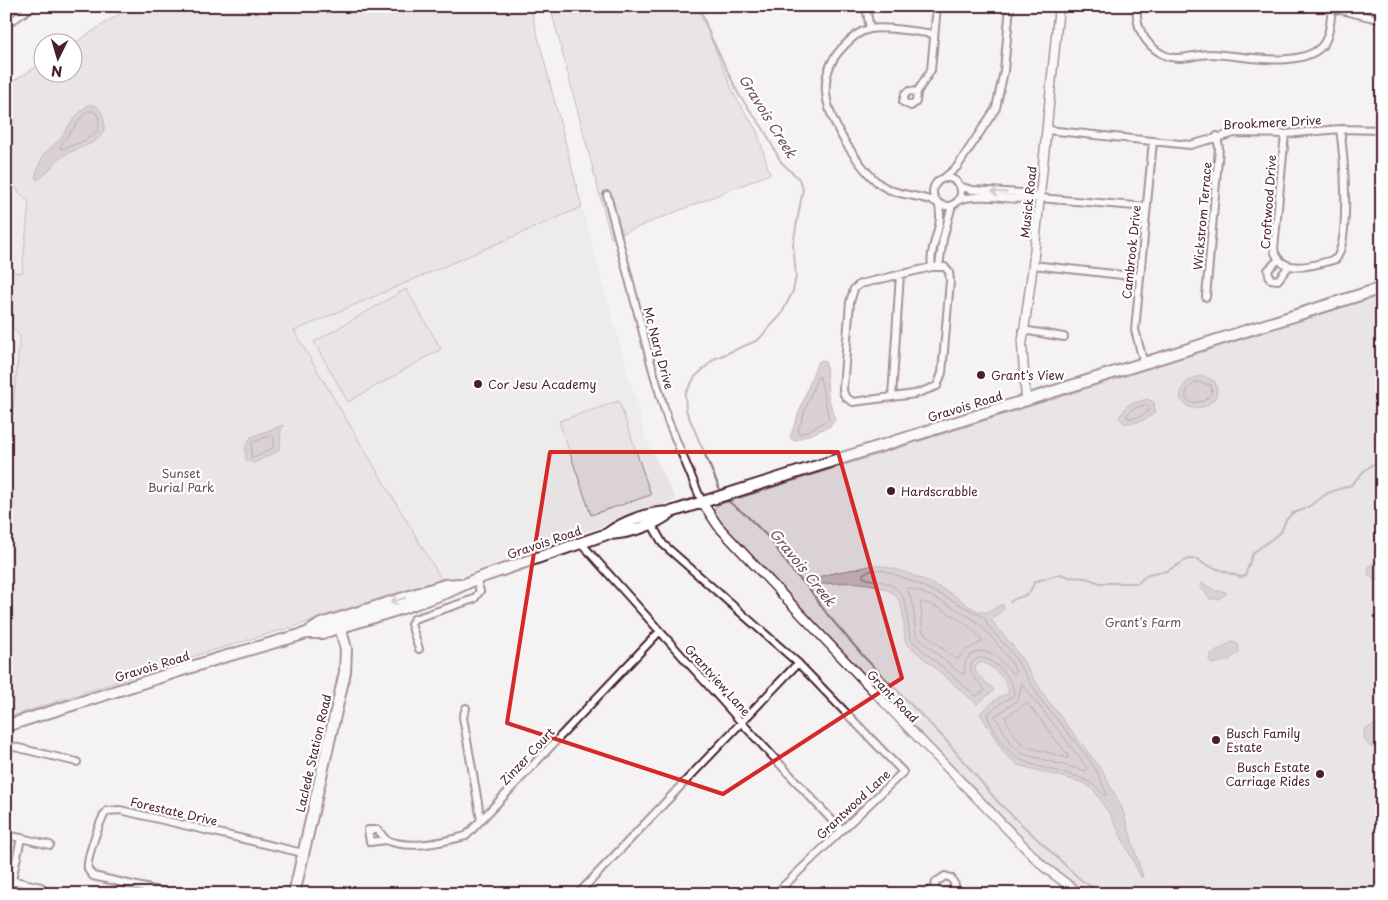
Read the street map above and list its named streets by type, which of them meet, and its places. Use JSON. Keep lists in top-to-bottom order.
{
  "streets": {
    "main road": ["Gravois Road", "Laclede Station Road"],
    "street": [
      "Brookmere Drive",
      "Musick Road",
      "Croftwood Drive",
      "Wickstrom Terrace",
      "Cambrook Drive",
      "Mc Nary Drive",
      "Grantview Lane",
      "Grant Road",
      "Zinzer Court",
      "Grantwood Lane",
      "Forestate Drive"
    ]
  },
  "crossings": [
    ["Brookmere Drive", "Musick Road"],
    ["Brookmere Drive", "Croftwood Drive"],
    ["Brookmere Drive", "Wickstrom Terrace"],
    ["Brookmere Drive", "Cambrook Drive"],
    ["Musick Road", "Gravois Road"],
    ["Cambrook Drive", "Gravois Road"],
    ["Mc Nary Drive", "Gravois Road"],
    ["Mc Nary Drive", "Grant Road"],
    ["Gravois Road", "Grantview Lane"],
    ["Gravois Road", "Grant Road"],
    ["Gravois Road", "Laclede Station Road"],
    ["Gravois Road", "Grantwood Lane"],
    ["Grantview Lane", "Zinzer Court"],
    ["Grantview Lane", "Grantwood Lane"],
    ["Laclede Station Road", "Forestate Drive"]
  ],
  "water": ["Gravois Creek"],
  "parks": ["Sunset Burial Park", "Grant's Farm"],
  "places": [
    "Grant's View",
    "Cor Jesu Academy",
    "Hardscrabble",
    "Busch Family Estate",
    "Busch Estate Carriage Rides"
  ],
  "north": "bottom"
}
